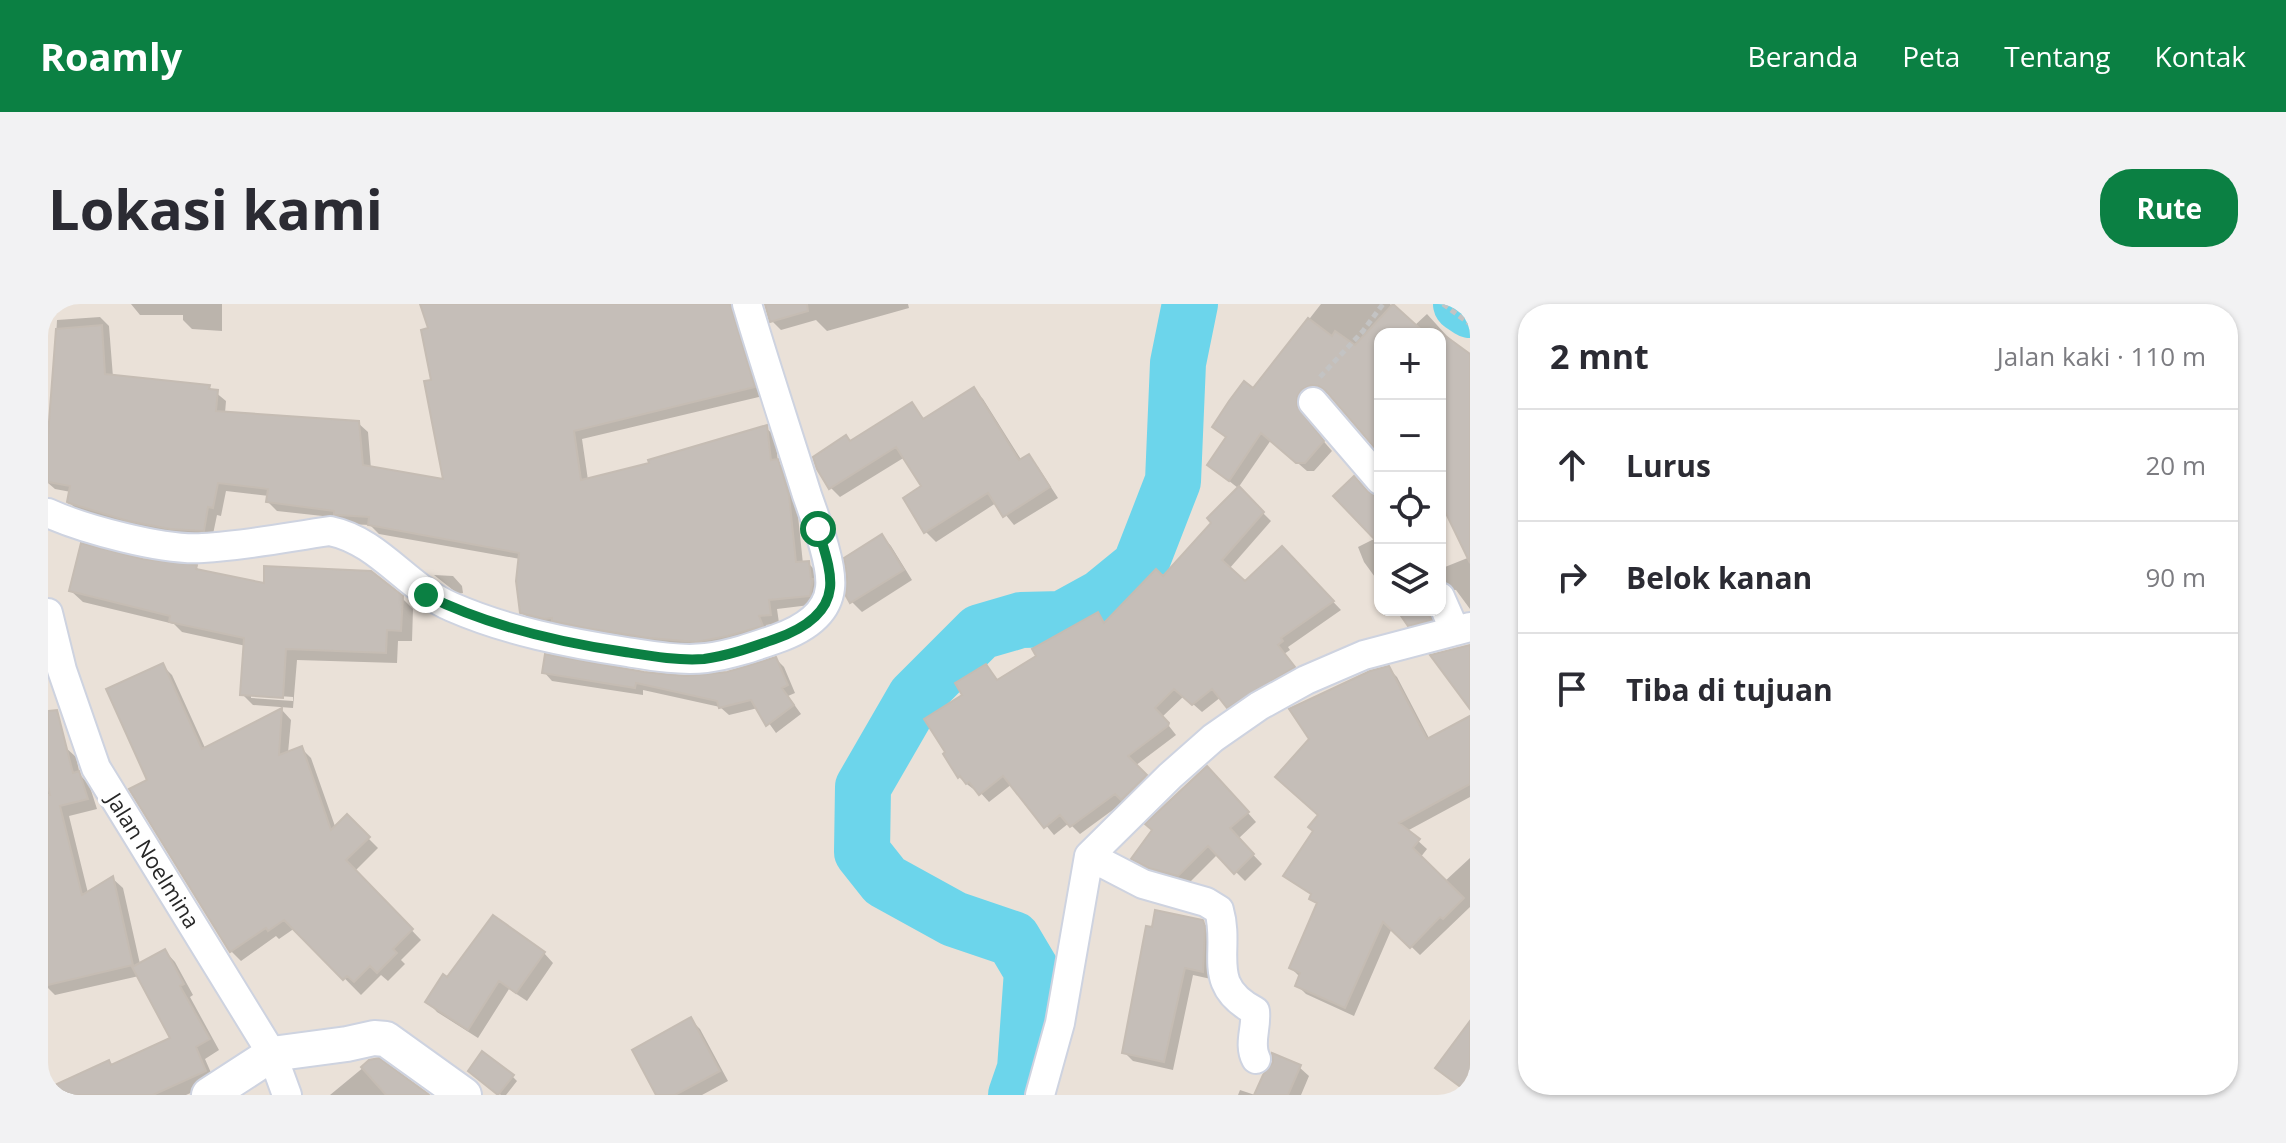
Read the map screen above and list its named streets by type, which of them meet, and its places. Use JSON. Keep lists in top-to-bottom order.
{
  "streets": {
    "street": ["Jalan Noelmina"]
  },
  "page": {
    "header": "Roamly",
    "nav": [
      "Beranda",
      "Peta",
      "Tentang",
      "Kontak"
    ],
    "buttons": "Rute",
    "title": "Lokasi kami",
    "heading": ["2 mnt", "Jalan kaki · 110 m"],
    "map_buttons": ["+", "−"],
    "list": [
      ["Lurus", "20 m"],
      ["Belok kanan", "90 m"],
      "Tiba di tujuan"
    ]
  }
}
